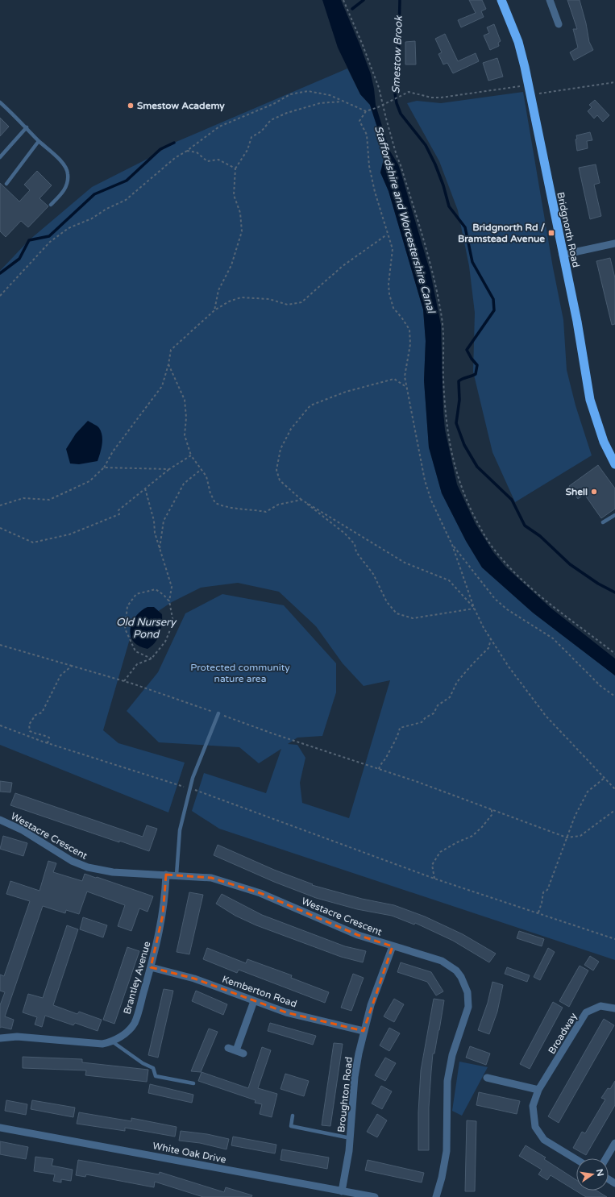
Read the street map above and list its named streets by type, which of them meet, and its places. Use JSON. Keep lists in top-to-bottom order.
{
  "streets": {
    "highway": ["Bridgnorth Road"],
    "street": [
      "Westacre Crescent",
      "Brantley Avenue",
      "Kemberton Road",
      "Broadway",
      "Broughton Road",
      "White Oak Drive"
    ]
  },
  "crossings": [
    ["Westacre Crescent", "Brantley Avenue"],
    ["Westacre Crescent", "Broughton Road"],
    ["Brantley Avenue", "Kemberton Road"],
    ["Kemberton Road", "Broughton Road"],
    ["Broughton Road", "White Oak Drive"]
  ],
  "water": ["Smestow Brook", "Staffordshire and Worcestershire Canal", "Old Nursery Pond"],
  "parks": ["Protected community nature area"],
  "places": {
    "other": ["Smestow Academy", "Shell"],
    "transit": ["Bridgnorth Rd / Bramstead Avenue"]
  },
  "north": "right"
}
